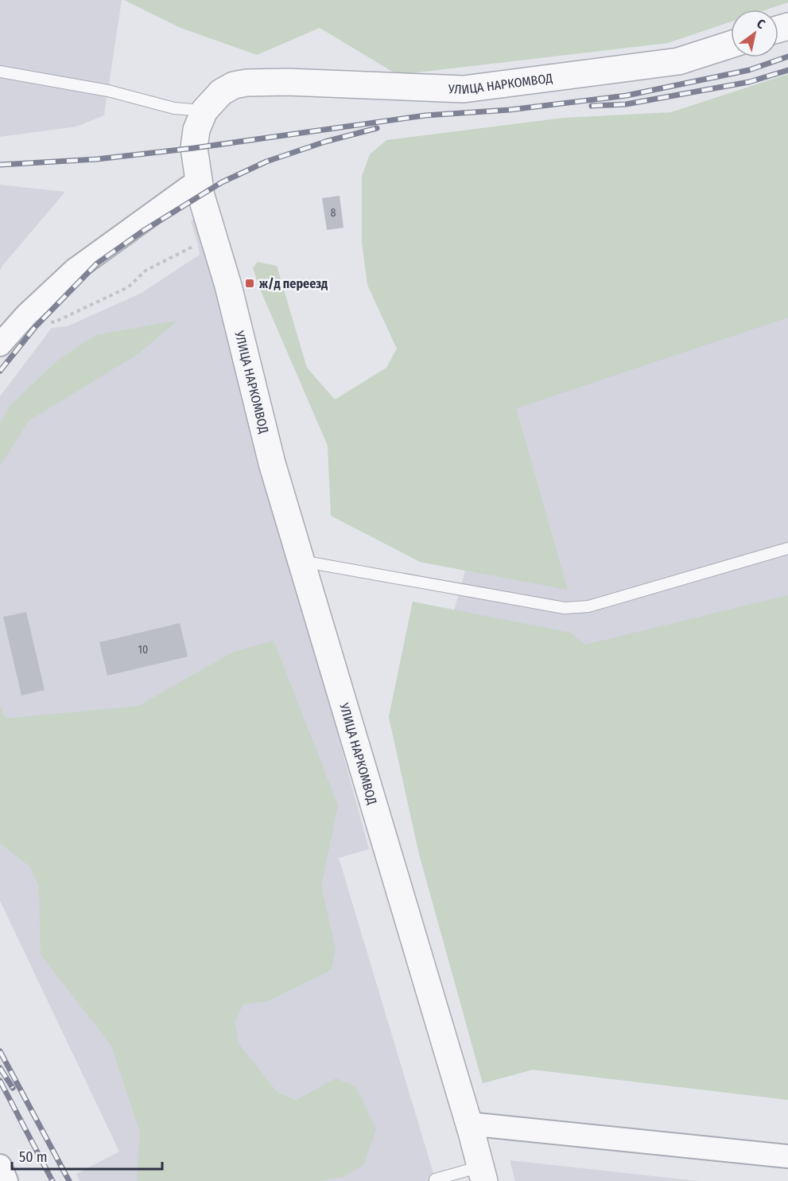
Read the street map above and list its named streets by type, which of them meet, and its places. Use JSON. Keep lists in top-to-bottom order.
{
  "streets": {
    "street": ["УЛИЦА НАРКОМВОД"]
  },
  "places": {
    "transit": ["ж/д переезд"]
  },
  "house_numbers": ["8", "10"],
  "scale_bar": "50 m",
  "north": "top right"
}
